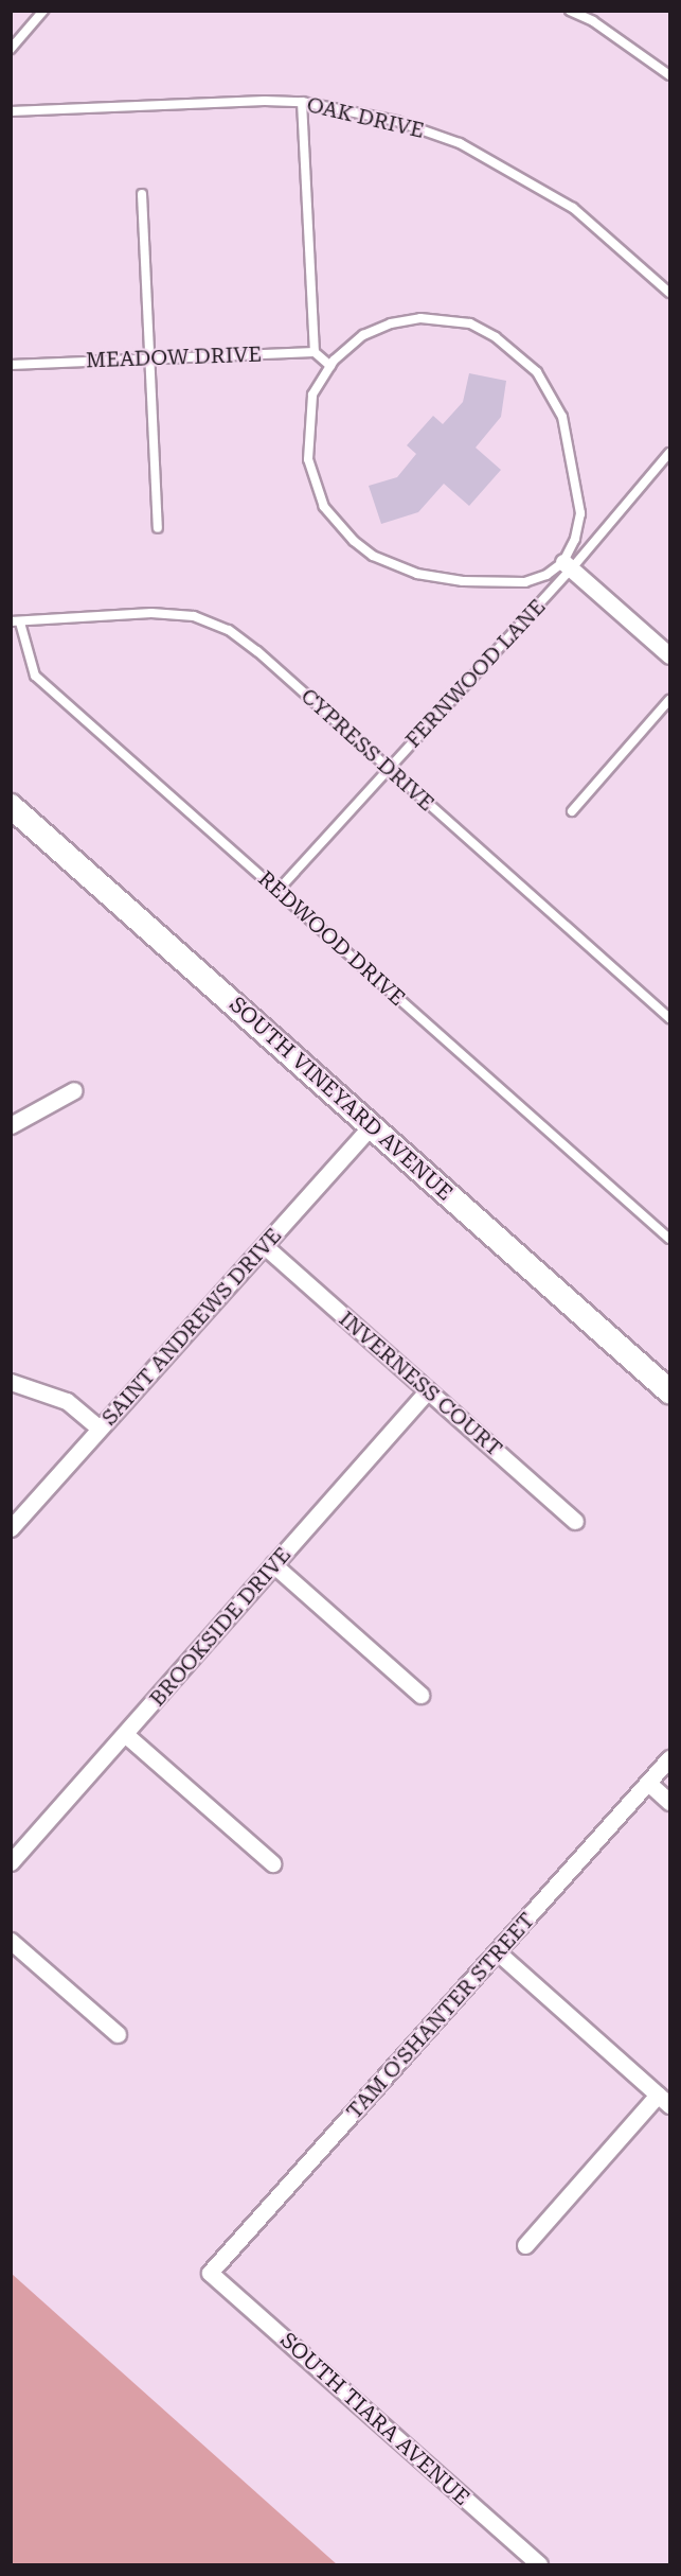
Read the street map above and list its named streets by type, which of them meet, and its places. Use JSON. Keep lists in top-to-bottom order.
{
  "streets": {
    "main road": ["SOUTH VINEYARD AVENUE"],
    "street": [
      "SAINT ANDREWS DRIVE",
      "INVERNESS COURT",
      "BROOKSIDE DRIVE",
      "TAM O'SHANTER STREET",
      "SOUTH TIARA AVENUE"
    ],
    "lane": [
      "OAK DRIVE",
      "MEADOW DRIVE",
      "FERNWOOD LANE",
      "CYPRESS DRIVE",
      "REDWOOD DRIVE"
    ]
  },
  "crossings": [
    ["FERNWOOD LANE", "CYPRESS DRIVE"],
    ["FERNWOOD LANE", "REDWOOD DRIVE"],
    ["CYPRESS DRIVE", "REDWOOD DRIVE"],
    ["SOUTH VINEYARD AVENUE", "SAINT ANDREWS DRIVE"],
    ["SAINT ANDREWS DRIVE", "INVERNESS COURT"],
    ["INVERNESS COURT", "BROOKSIDE DRIVE"],
    ["TAM O'SHANTER STREET", "SOUTH TIARA AVENUE"]
  ]
}
